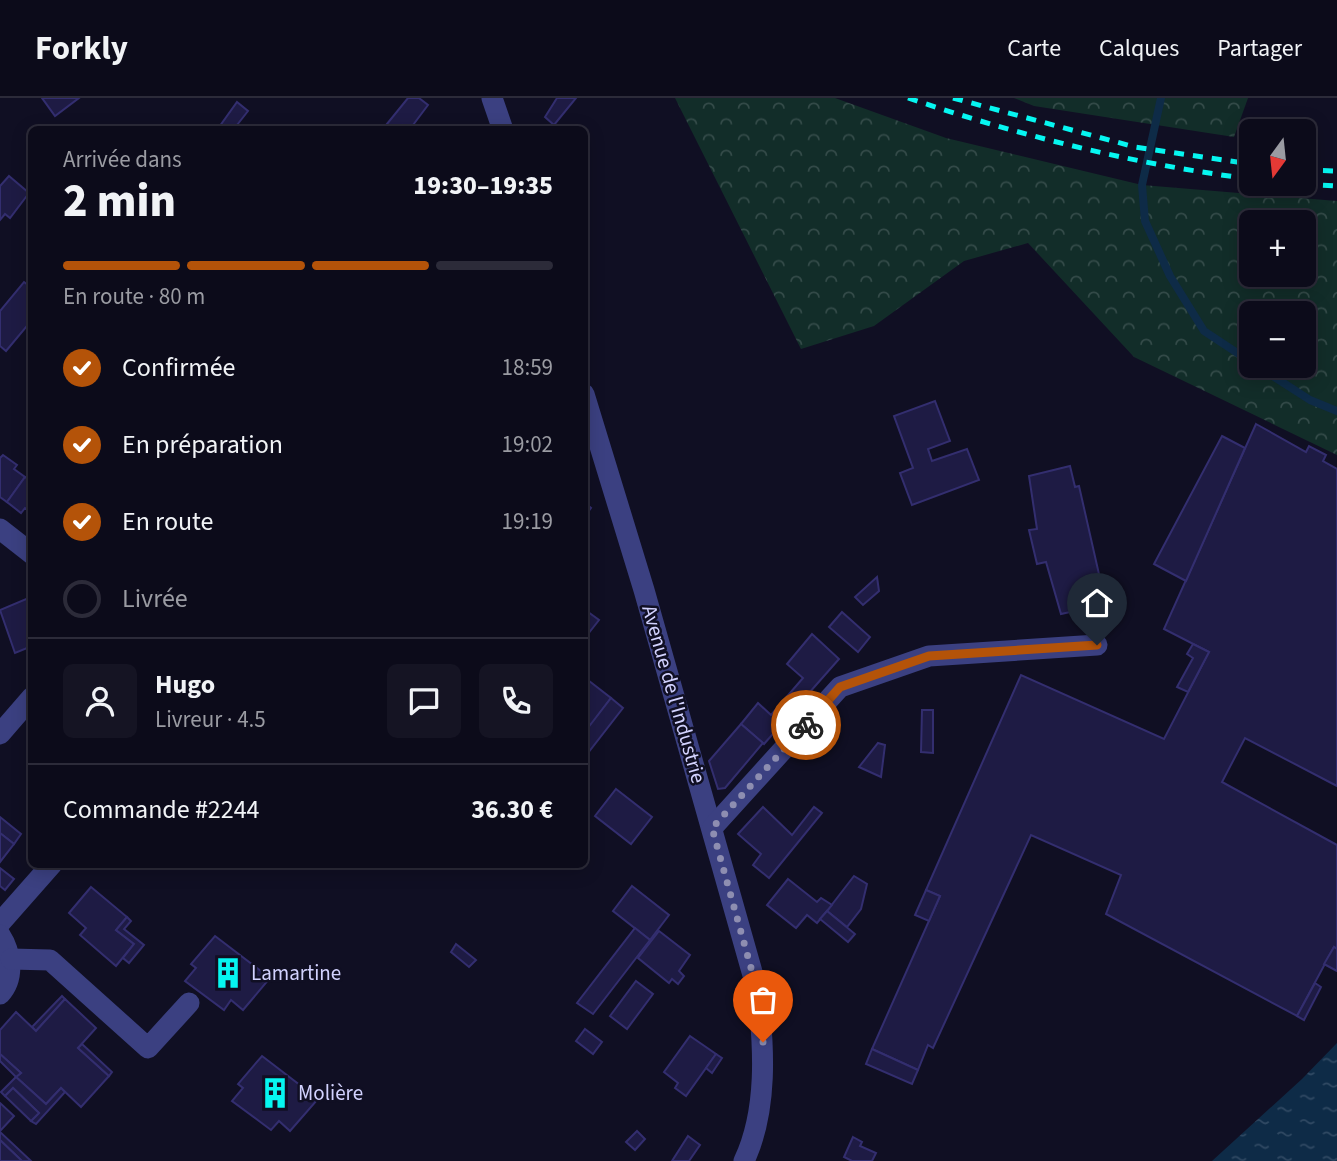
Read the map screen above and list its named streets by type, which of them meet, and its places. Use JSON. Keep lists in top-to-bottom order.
{
  "streets": {
    "street": ["Avenue de l'Industrie"]
  },
  "places": {
    "building": ["Lamartine", "Molière"]
  },
  "north": "bottom",
  "page": {
    "header": "Forkly",
    "nav": ["Carte", "Calques", "Partager"],
    "map_buttons": ["+", "−"],
    "heading": ["2 min", "Arrivée dans", "19:30–19:35"],
    "panel": [
      "Hugo",
      "Livreur · 4.5",
      "Commande #2244",
      "36.30 €"
    ],
    "bar": "En route · 80 m",
    "list": [
      ["Confirmée", "18:59"],
      ["En préparation", "19:02"],
      ["En route", "19:19"],
      "Livrée"
    ]
  }
}
